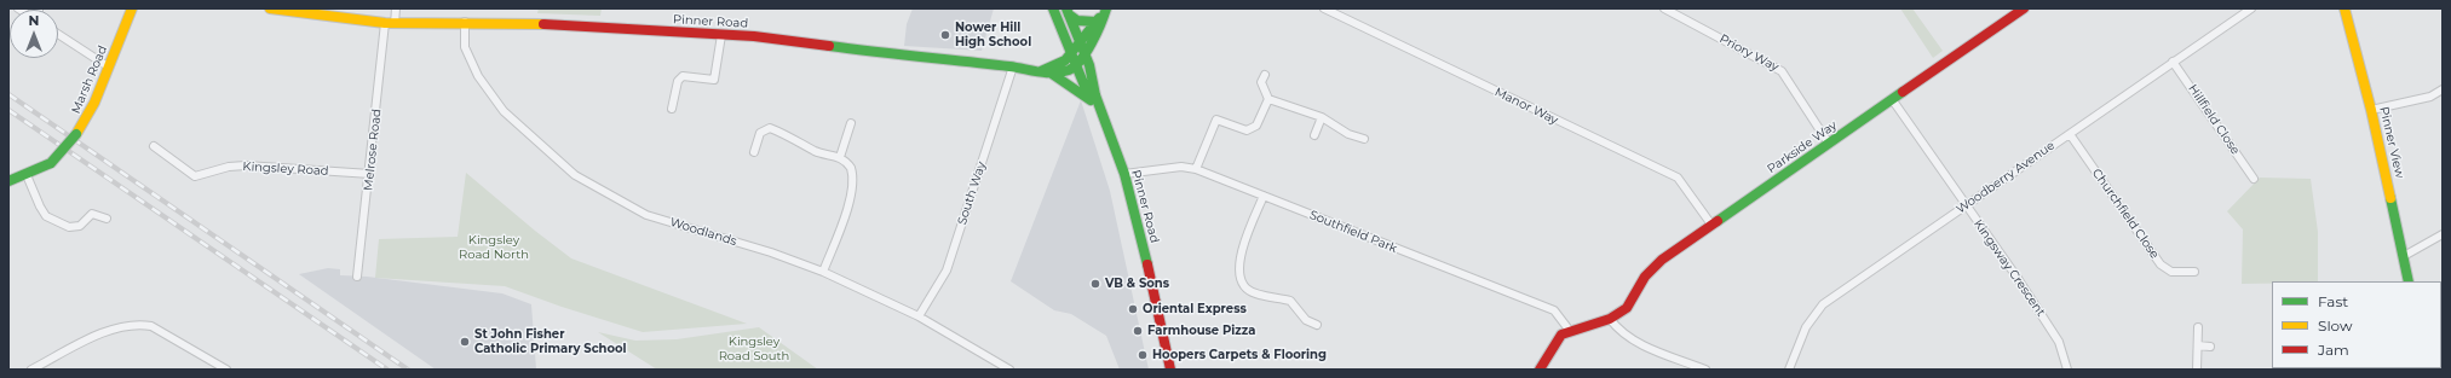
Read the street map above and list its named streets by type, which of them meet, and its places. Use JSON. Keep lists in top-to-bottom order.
{
  "streets": {
    "street": [
      "Pinner Road",
      "Priory Way",
      "Marsh Road",
      "Manor Way",
      "Hillfield Close",
      "Pinner View",
      "Parkside Way",
      "Melrose Road",
      "Kingsley Road",
      "Woodberry Avenue",
      "South Way",
      "Churchfield Close",
      "Woodlands",
      "Southfield Park",
      "Kingsway Crescent"
    ]
  },
  "crossings": [
    ["Pinner Road", "Melrose Road"],
    ["Pinner Road", "South Way"],
    ["Pinner Road", "Woodlands"],
    ["Pinner Road", "Southfield Park"],
    ["Priory Way", "Parkside Way"],
    ["Manor Way", "Parkside Way"],
    ["Hillfield Close", "Woodberry Avenue"],
    ["Parkside Way", "Kingsway Crescent"],
    ["Melrose Road", "Kingsley Road"],
    ["Woodberry Avenue", "Churchfield Close"],
    ["Woodberry Avenue", "Kingsway Crescent"],
    ["South Way", "Woodlands"]
  ],
  "parks": ["Kingsley Road North", "Kingsley Road South"],
  "places": [
    "Nower Hill High School",
    "VB & Sons",
    "Oriental Express",
    "Farmhouse Pizza",
    "St John Fisher Catholic Primary School",
    "Hoopers Carpets & Flooring"
  ],
  "legend": ["Fast", "Slow", "Jam"],
  "north": "top"
}
